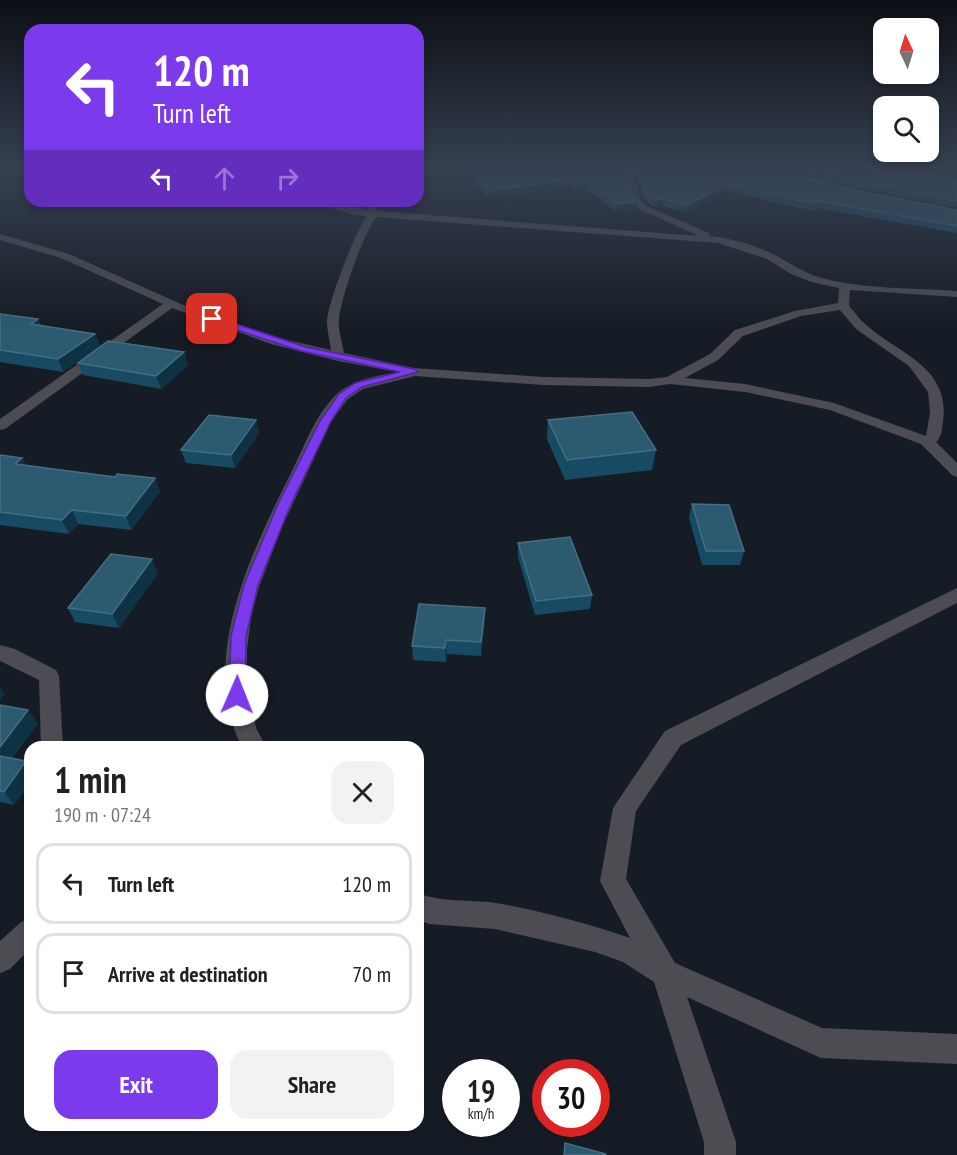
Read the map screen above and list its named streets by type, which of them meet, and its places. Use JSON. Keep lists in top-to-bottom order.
{
  "north": "top",
  "page": {
    "turn": ["120 m", "Turn left"],
    "heading": ["1 min", "190 m · 07:24"],
    "list": [
      {
        "name": "Turn left",
        "value": "120 m"
      },
      {
        "name": "Arrive at destination",
        "value": "70 m"
      }
    ],
    "buttons": ["Exit", "Share"],
    "speed": "19 km/h",
    "limit": "30"
  }
}
